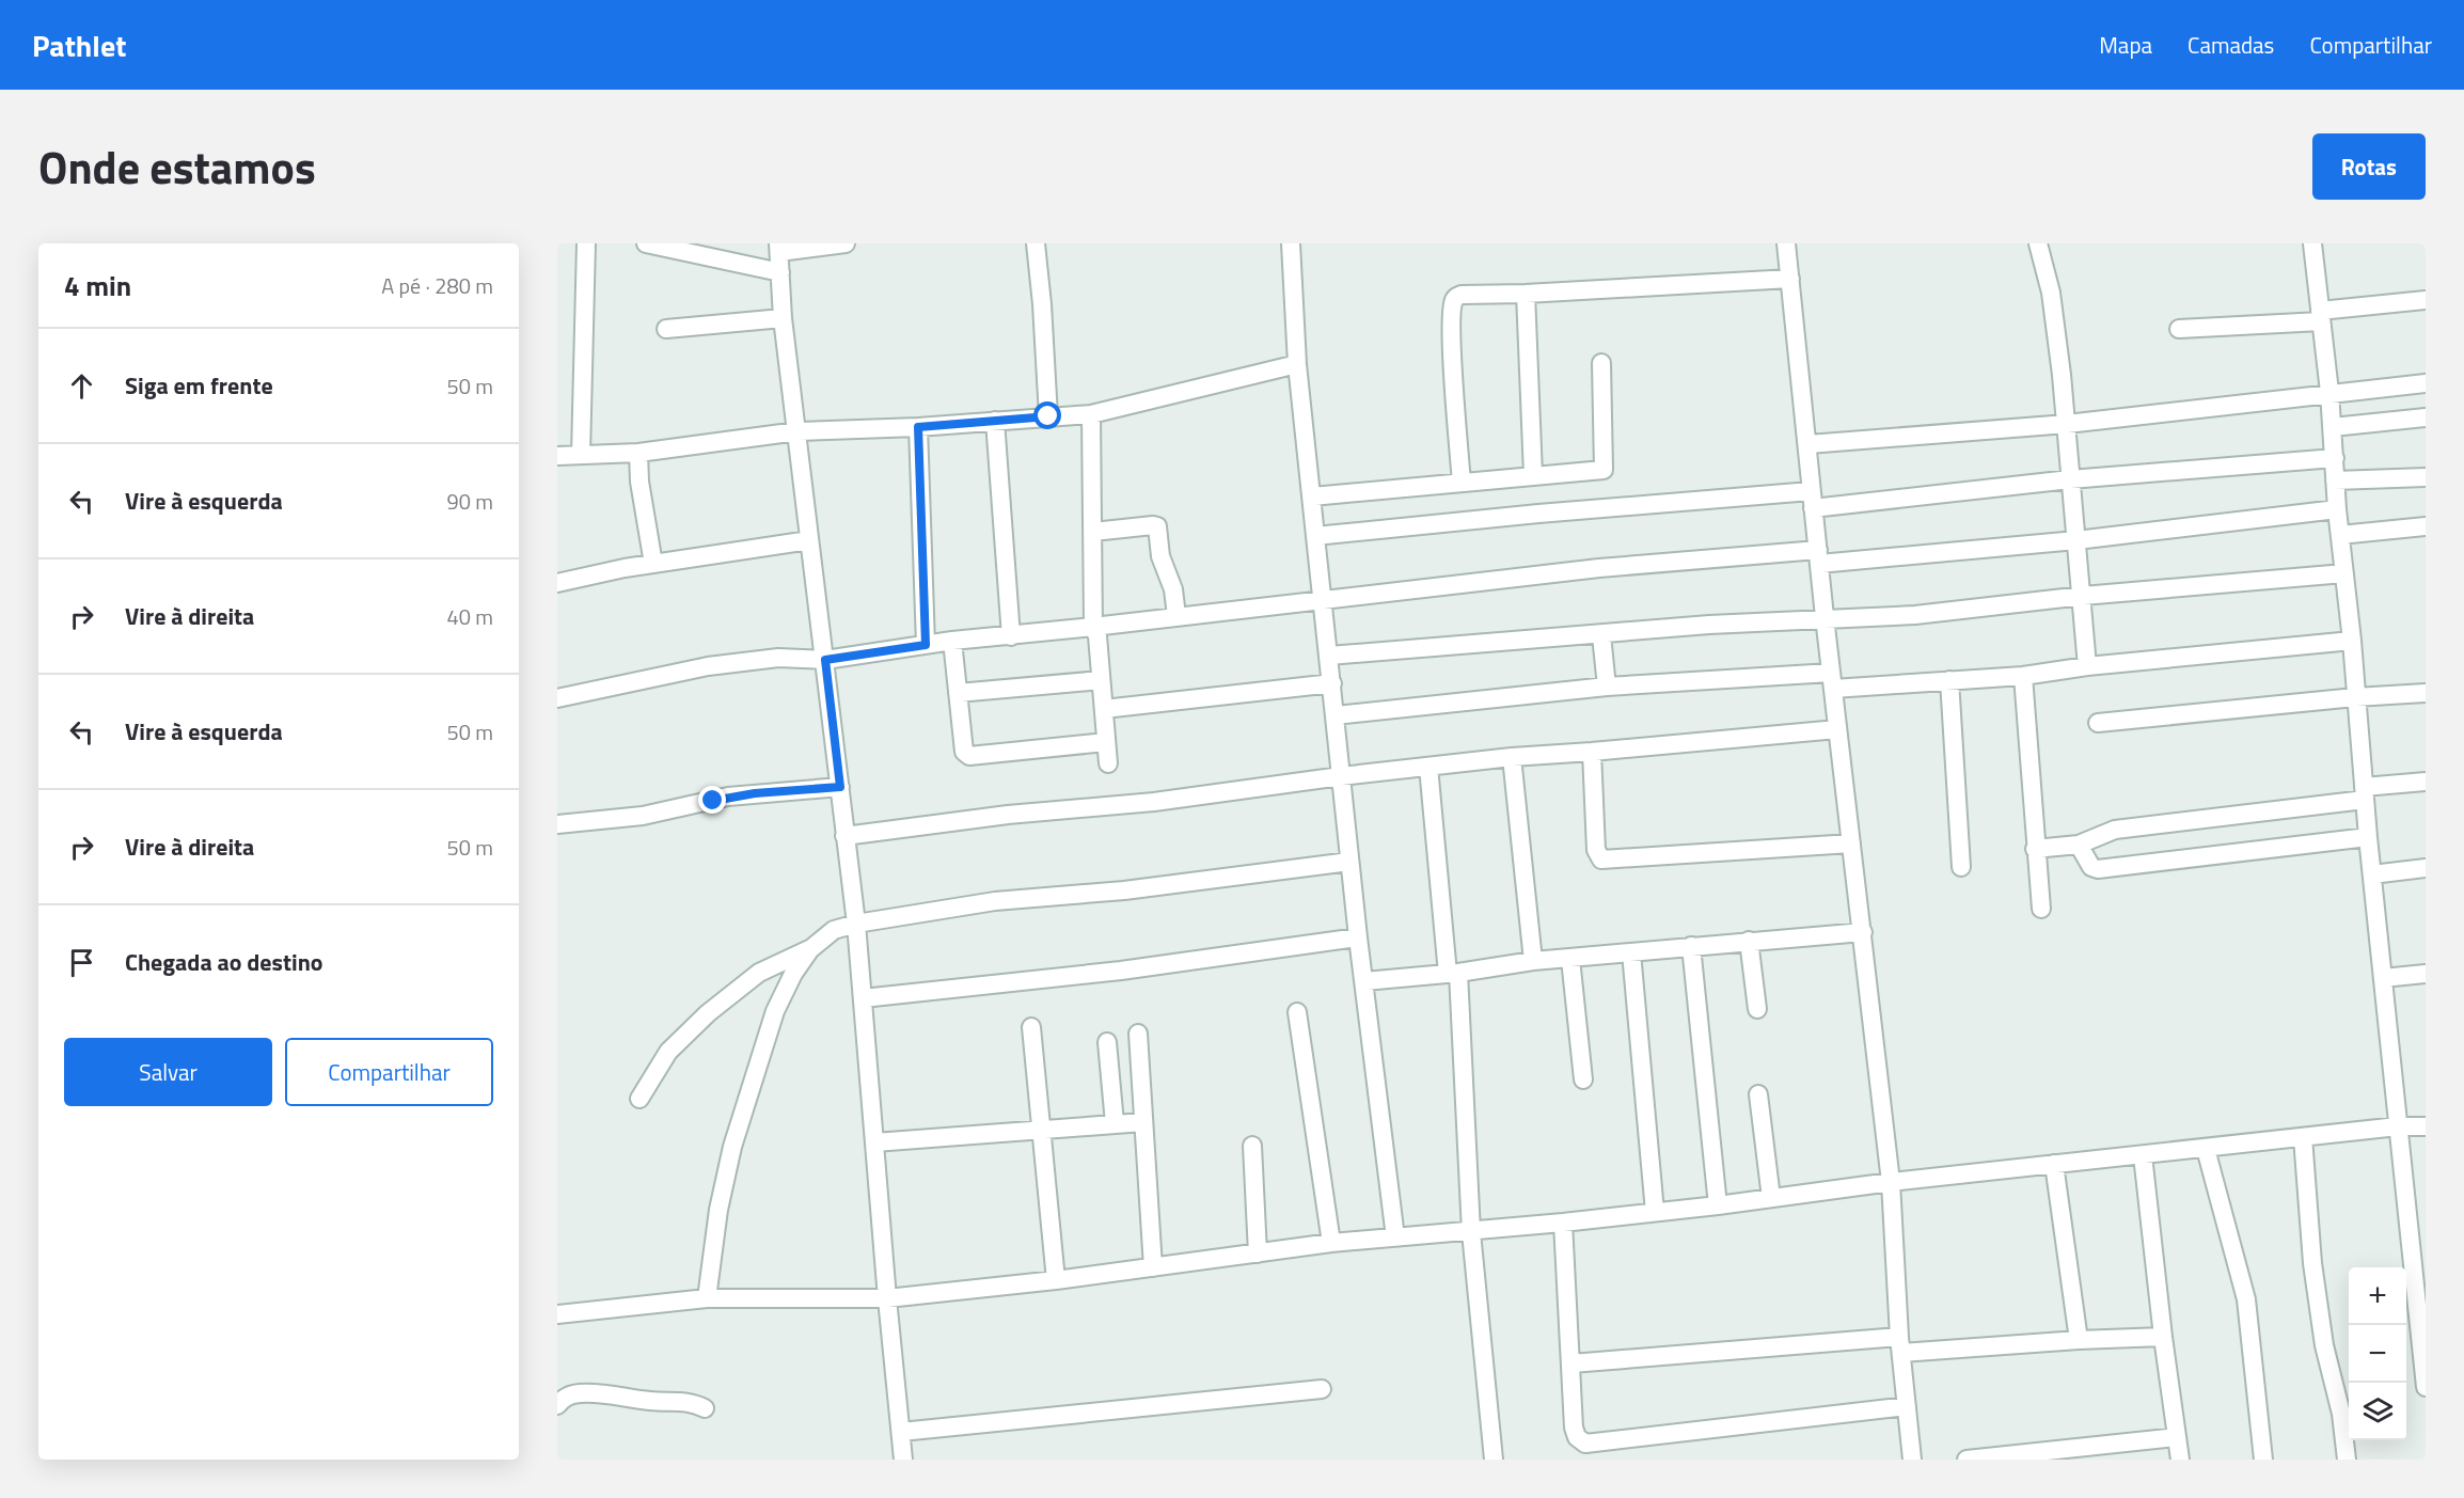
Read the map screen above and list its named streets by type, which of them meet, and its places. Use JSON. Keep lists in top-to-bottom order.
{
  "page": {
    "header": "Pathlet",
    "nav": ["Mapa", "Camadas", "Compartilhar"],
    "title": "Onde estamos",
    "buttons": [
      "Rotas",
      ["Salvar", "Compartilhar"]
    ],
    "heading": ["4 min", "A pé · 280 m"],
    "list": [
      ["Siga em frente", "50 m"],
      ["Vire à esquerda", "90 m"],
      ["Vire à direita", "40 m"],
      ["Vire à esquerda", "50 m"],
      ["Vire à direita", "50 m"],
      "Chegada ao destino"
    ],
    "map_buttons": ["+", "−"]
  }
}
